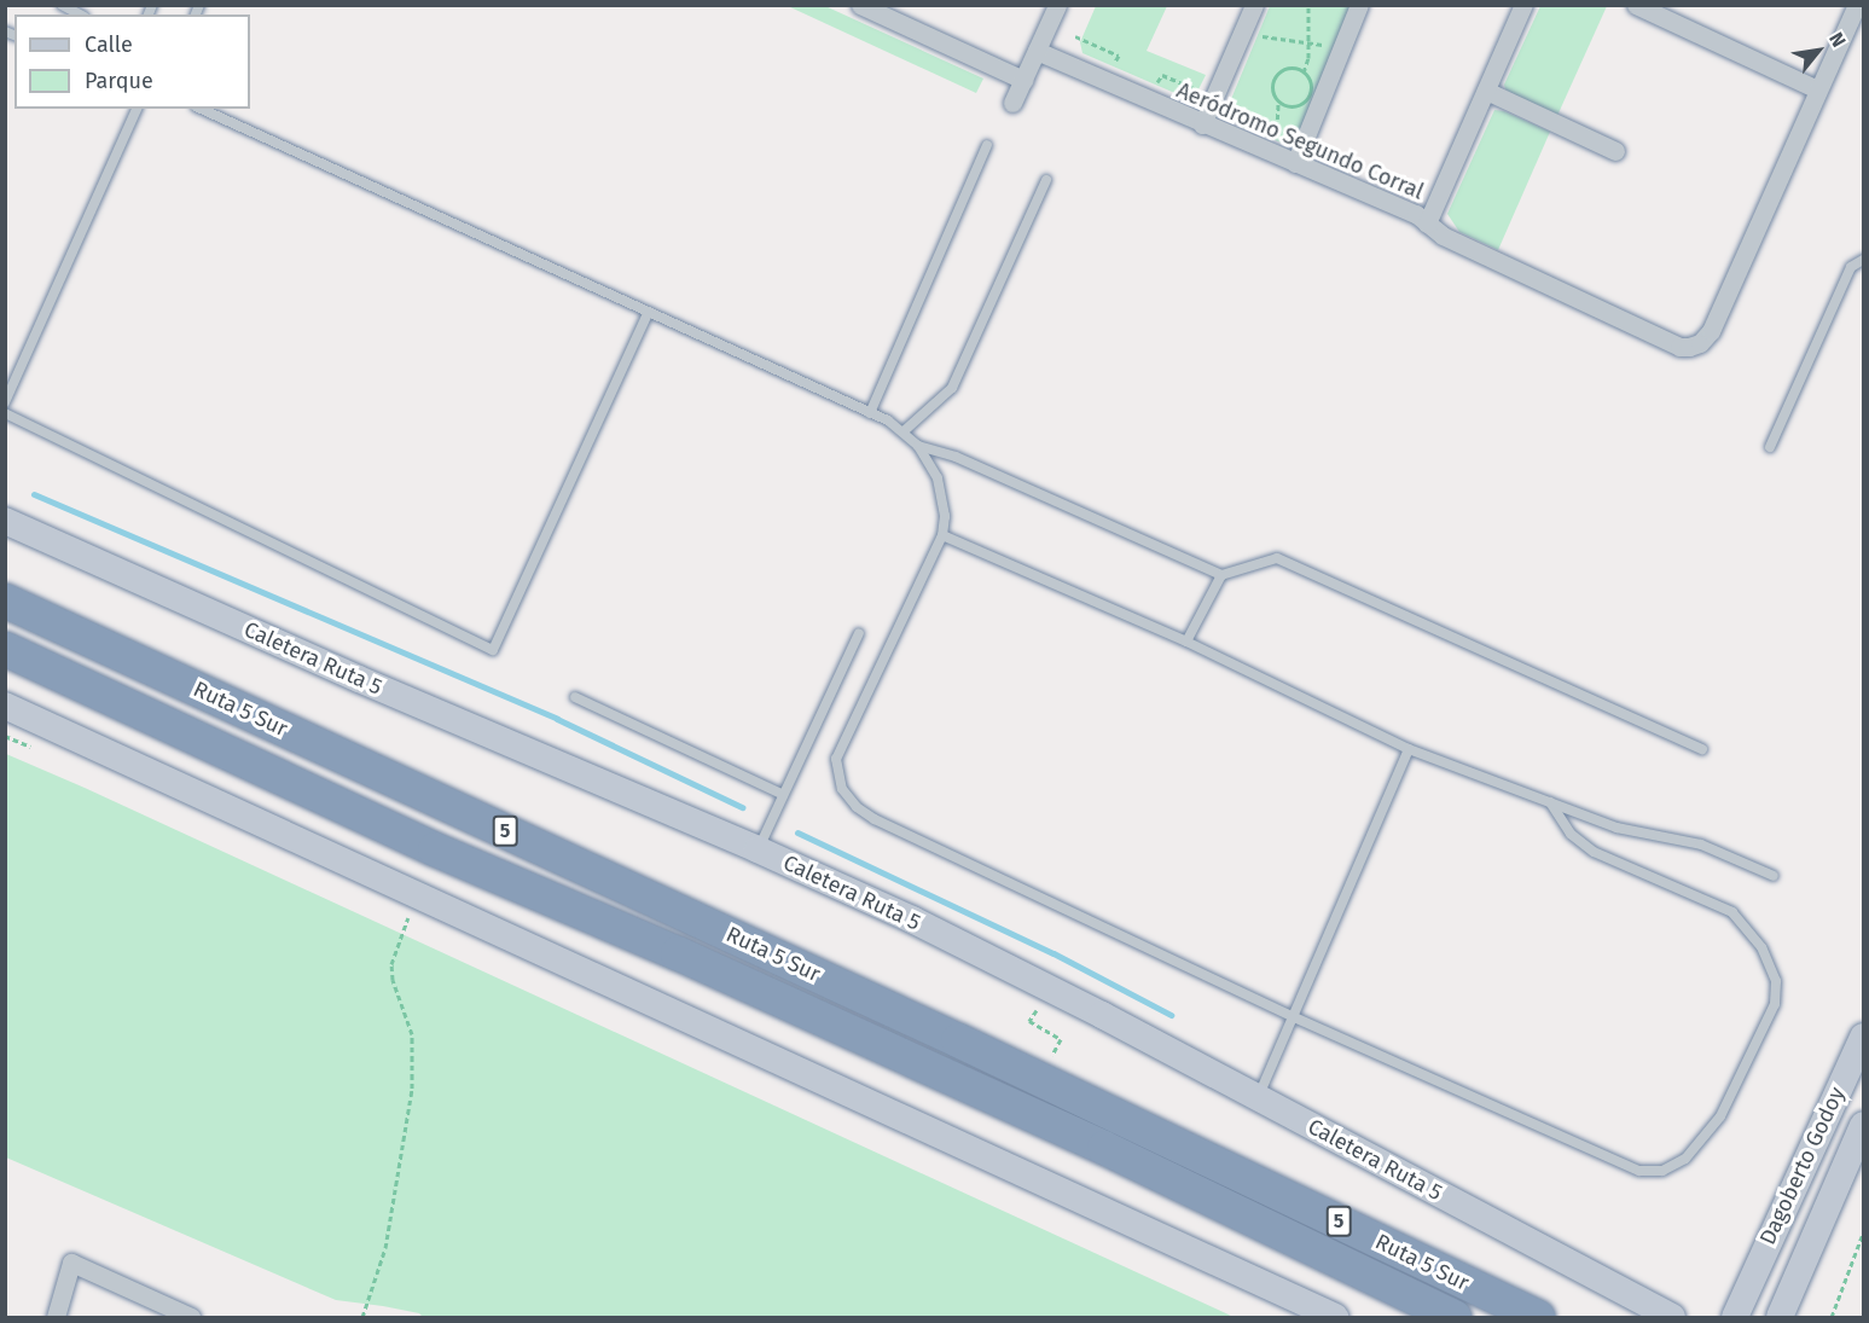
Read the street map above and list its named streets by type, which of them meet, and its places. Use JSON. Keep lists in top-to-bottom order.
{
  "streets": {
    "highway": ["Ruta 5 Sur", "5"],
    "street": ["Aeródromo Segundo Corral", "Caletera Ruta 5", "Dagoberto Godoy"]
  },
  "legend": ["Calle", "Parque"],
  "north": "top right"
}
